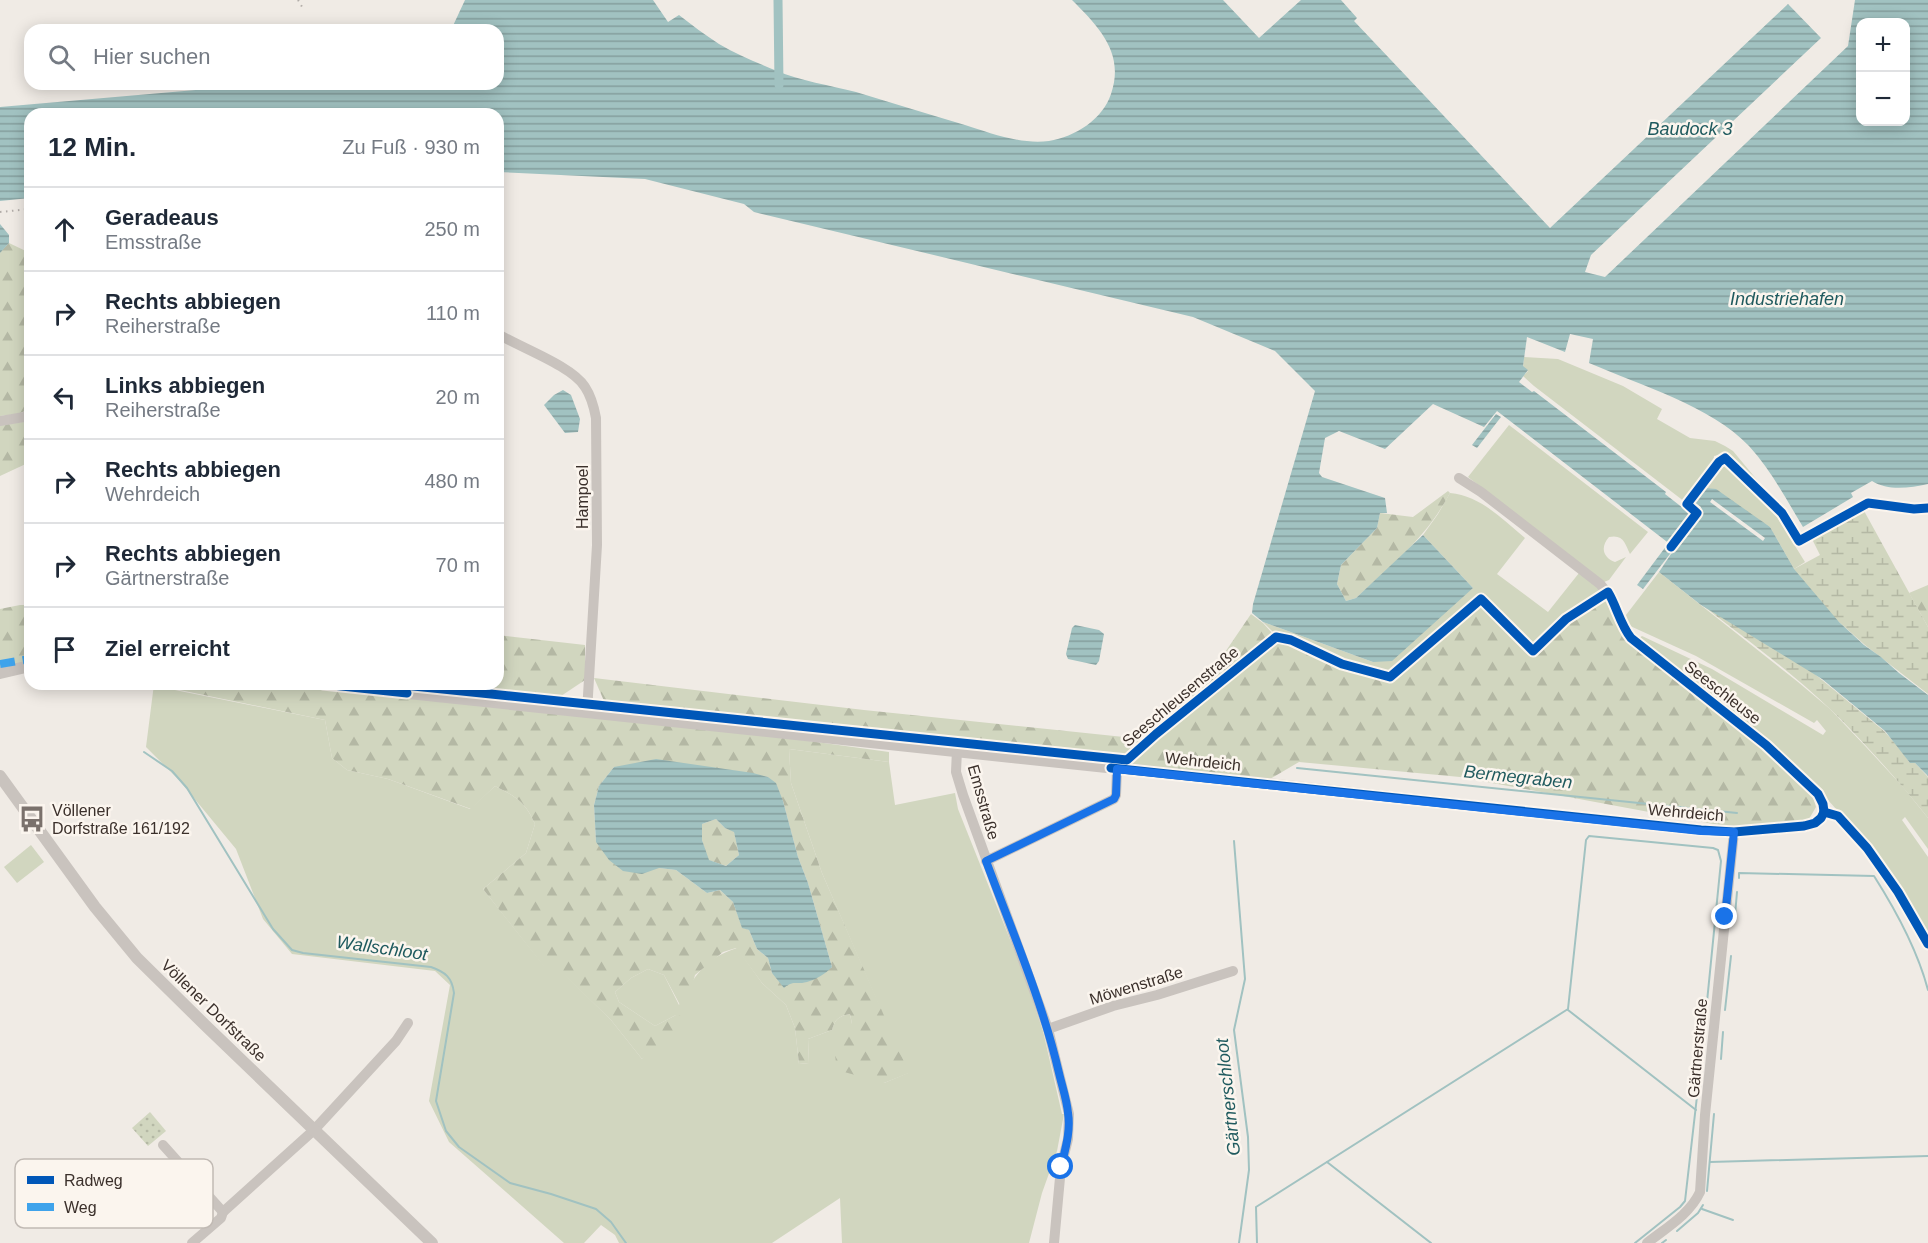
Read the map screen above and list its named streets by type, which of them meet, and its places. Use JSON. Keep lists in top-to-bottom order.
{
  "streets": {
    "street": [
      "Hampoel",
      "Seeschleuse",
      "Seeschleusenstraße",
      "Wehrdeich",
      "Emsstraße",
      "Möwenstraße",
      "Völlener Dorfstraße",
      "Gärtnerstraße"
    ]
  },
  "crossings": [
    ["Hampoel", "Wehrdeich"],
    ["Seeschleuse", "Wehrdeich"],
    ["Seeschleusenstraße", "Wehrdeich"],
    ["Wehrdeich", "Emsstraße"],
    ["Wehrdeich", "Gärtnerstraße"],
    ["Emsstraße", "Möwenstraße"]
  ],
  "water": [
    "Baudock 3",
    "Industriehafen",
    "Bermegraben",
    "Wallschloot",
    "Gärtnerschloot"
  ],
  "places": {
    "bus stop": ["Völlener Dorfstraße 161/192"]
  },
  "legend": ["Radweg", "Weg"],
  "page": {
    "map_buttons": ["+", "−"],
    "search": "Hier suchen",
    "heading": ["12 Min.", "Zu Fuß · 930 m"],
    "list": [
      ["Geradeaus", "Emsstraße", "250 m"],
      ["Rechts abbiegen", "Reiherstraße", "110 m"],
      ["Links abbiegen", "Reiherstraße", "20 m"],
      ["Rechts abbiegen", "Wehrdeich", "480 m"],
      ["Rechts abbiegen", "Gärtnerstraße", "70 m"],
      "Ziel erreicht"
    ]
  }
}
